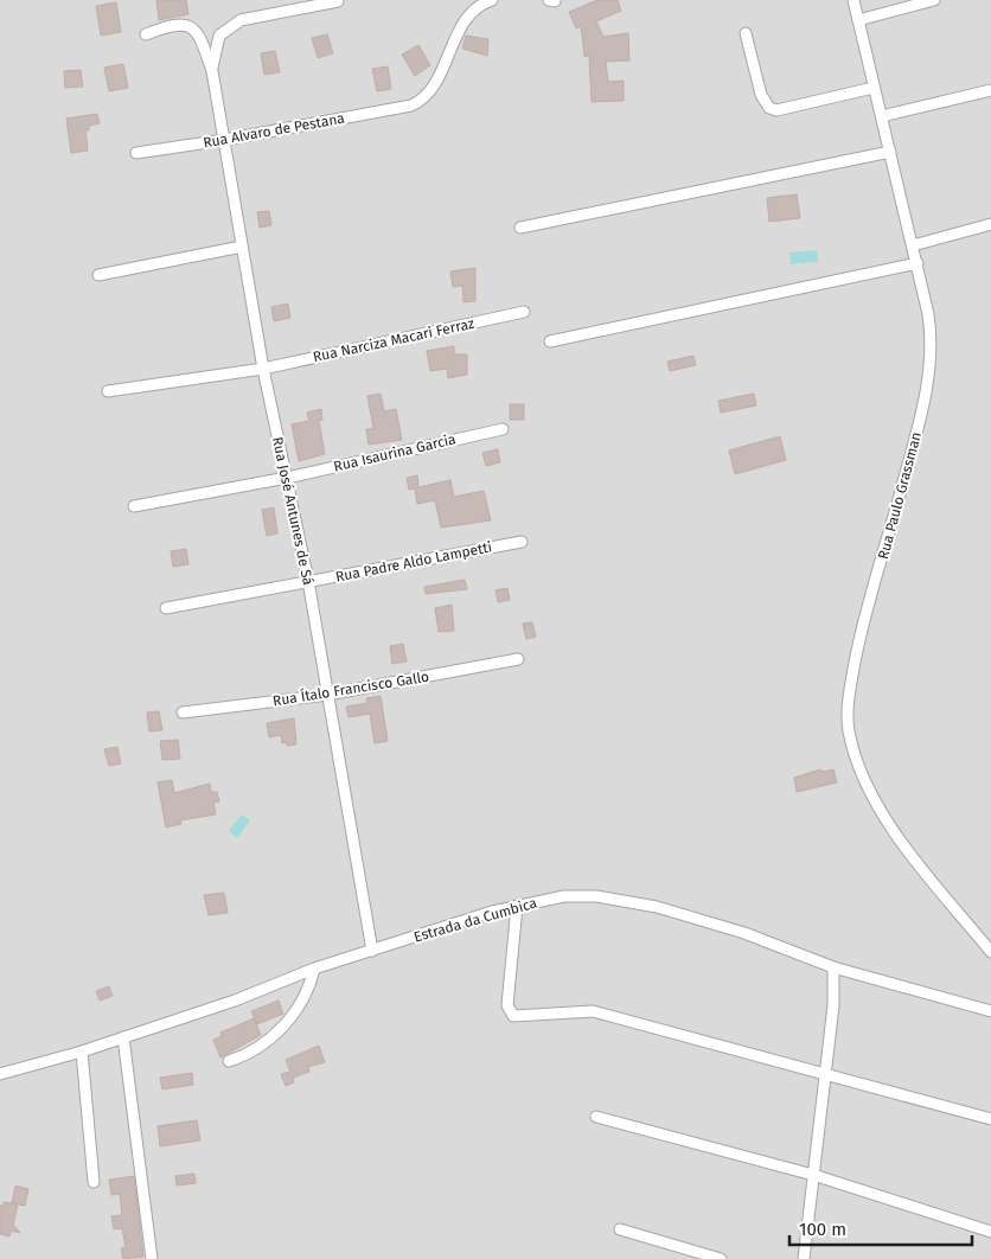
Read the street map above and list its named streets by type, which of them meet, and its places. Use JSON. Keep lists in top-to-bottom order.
{
  "streets": {
    "street": [
      "Rua Alvaro de Pestana",
      "Rua Narciza Macari Ferraz",
      "Rua Isaurina Garcia",
      "Rua Paulo Grassman",
      "Rua José Antunes de Sá",
      "Rua Padre Aldo Lampetti",
      "Rua Ítalo Francisco Gallo",
      "Estrada da Cumbica"
    ]
  },
  "crossings": [
    ["Rua Alvaro de Pestana", "Rua José Antunes de Sá"],
    ["Rua Narciza Macari Ferraz", "Rua José Antunes de Sá"],
    ["Rua Isaurina Garcia", "Rua José Antunes de Sá"],
    ["Rua José Antunes de Sá", "Rua Padre Aldo Lampetti"],
    ["Rua José Antunes de Sá", "Rua Ítalo Francisco Gallo"],
    ["Rua José Antunes de Sá", "Estrada da Cumbica"]
  ],
  "scale_bar": "100 m"
}
